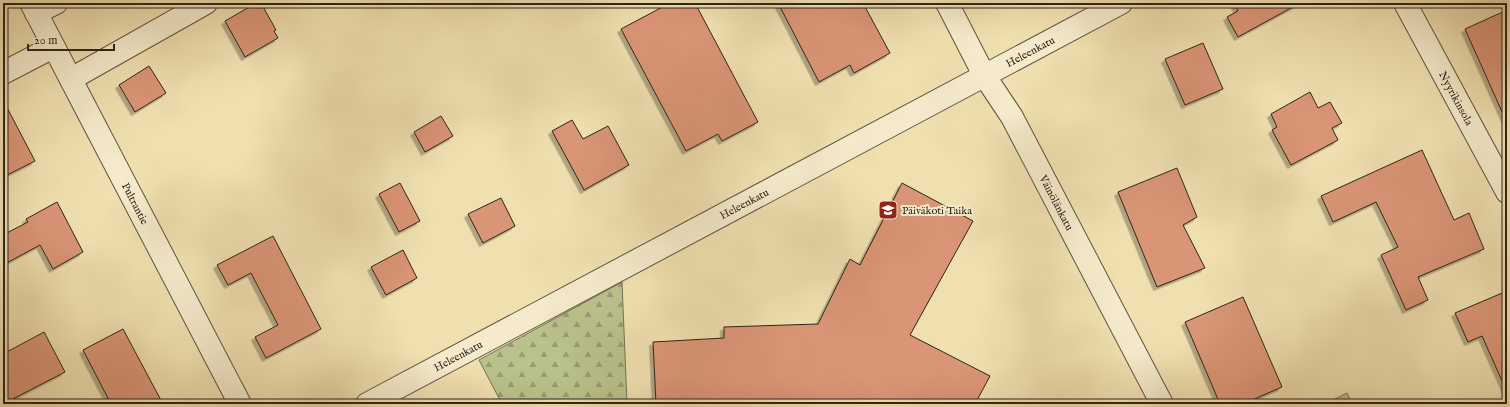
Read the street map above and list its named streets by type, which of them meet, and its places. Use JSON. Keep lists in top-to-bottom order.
{
  "streets": {
    "street": [
      "Heleenkatu",
      "Nyyrikinsola",
      "Väinölänkatu",
      "Pultrantie"
    ]
  },
  "crossings": [
    ["Heleenkatu", "Väinölänkatu"]
  ],
  "places": {
    "school or university": ["Päiväkoti Taika"]
  },
  "scale_bar": "20 m"
}
